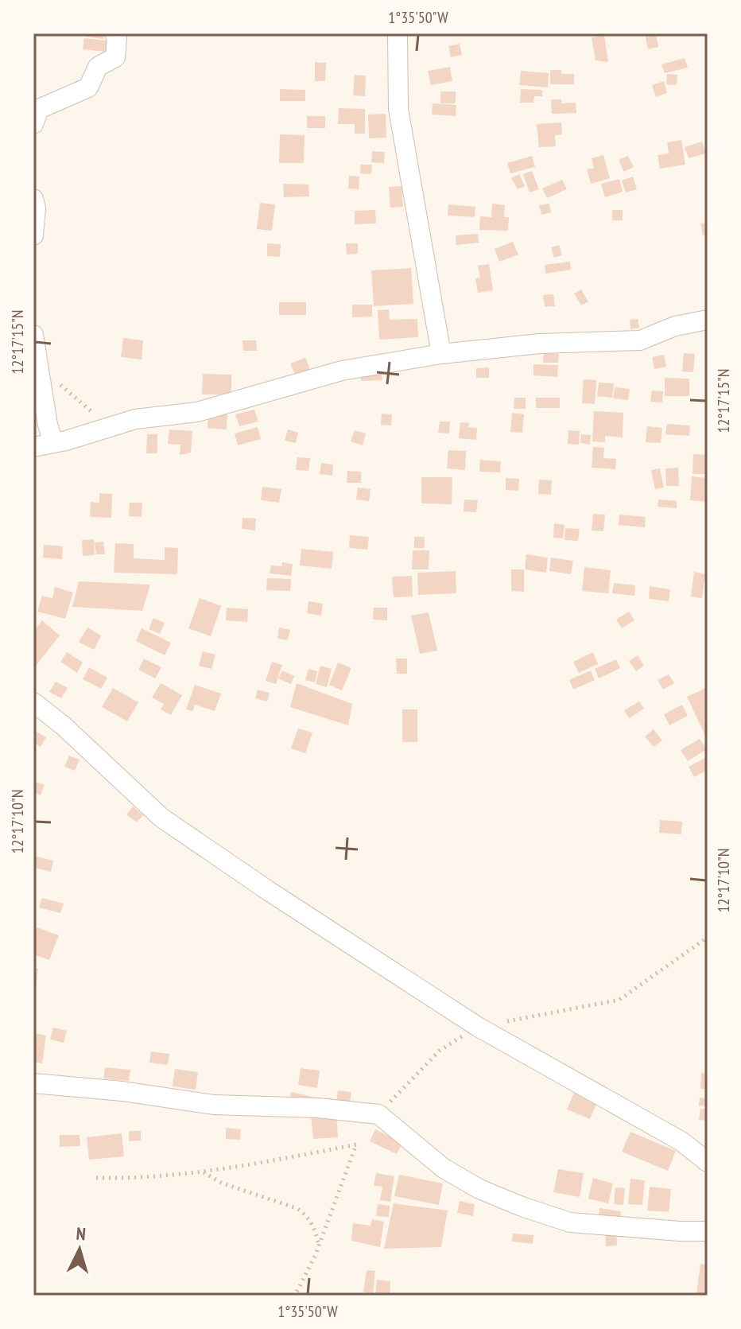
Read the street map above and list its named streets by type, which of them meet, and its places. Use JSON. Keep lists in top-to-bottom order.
{
  "north": "top",
  "coordinates": ["1°35'50\"W", "12°17'15\"N", "12°17'10\"N"]
}
